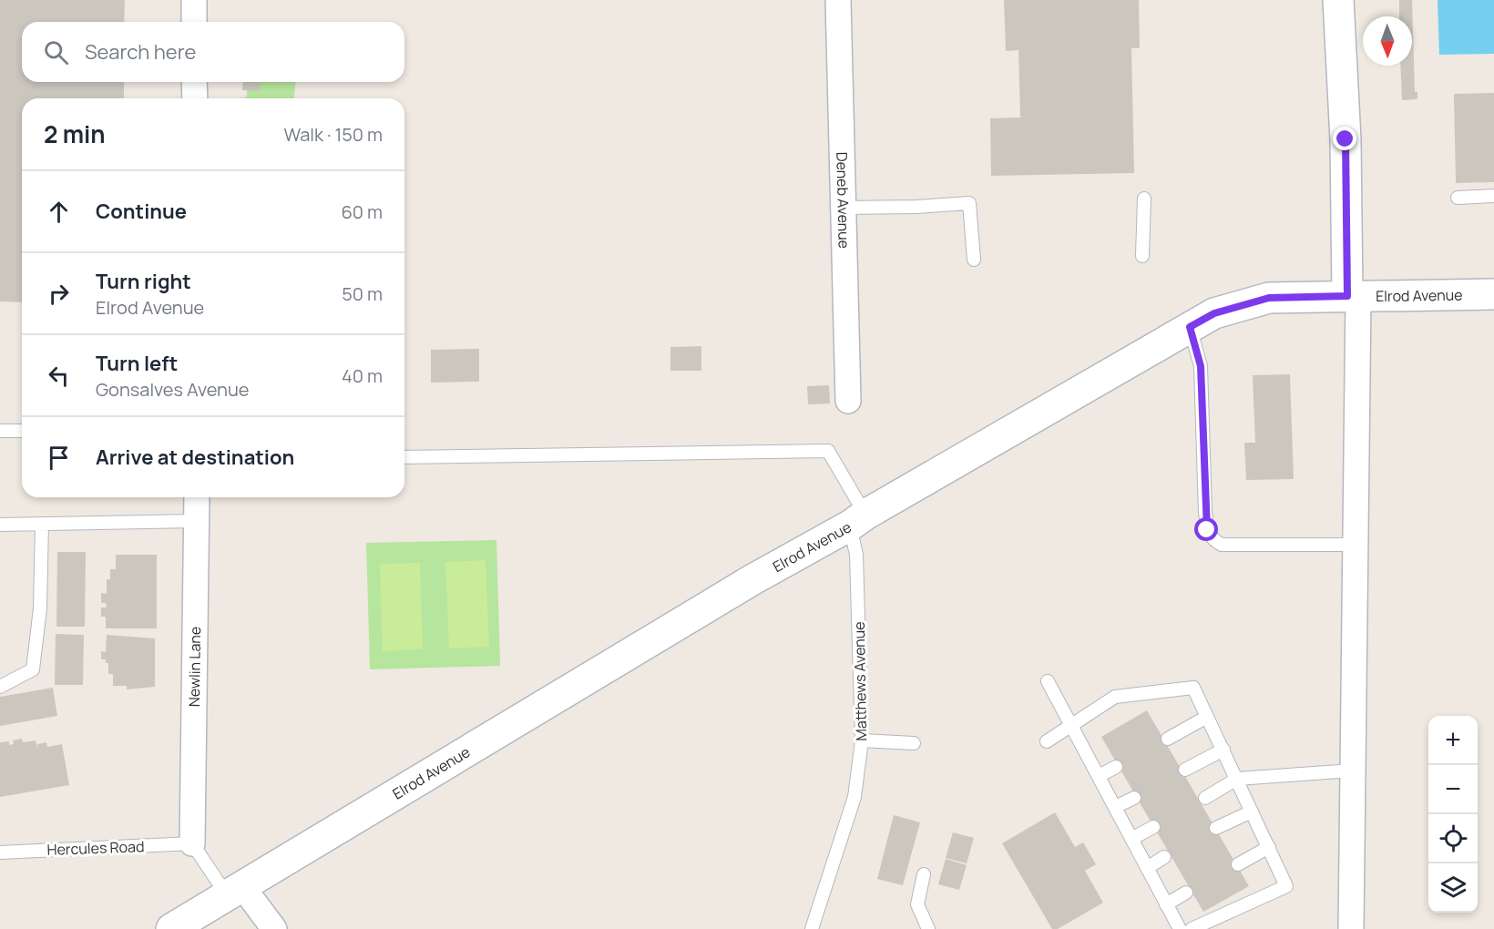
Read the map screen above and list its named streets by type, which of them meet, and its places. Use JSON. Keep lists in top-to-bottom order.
{
  "streets": {
    "street": ["Deneb Avenue", "Elrod Avenue", "Newlin Lane"],
    "lane": ["Matthews Avenue", "Hercules Road"]
  },
  "crossings": [
    ["Elrod Avenue", "Matthews Avenue"],
    ["Newlin Lane", "Hercules Road"]
  ],
  "north": "bottom",
  "page": {
    "search": "Search here",
    "heading": ["2 min", "Walk · 150 m"],
    "list": [
      ["Continue", "60 m"],
      ["Turn right", "Elrod Avenue", "50 m"],
      ["Turn left", "Gonsalves Avenue", "40 m"],
      "Arrive at destination"
    ],
    "map_buttons": ["+", "−"]
  }
}
